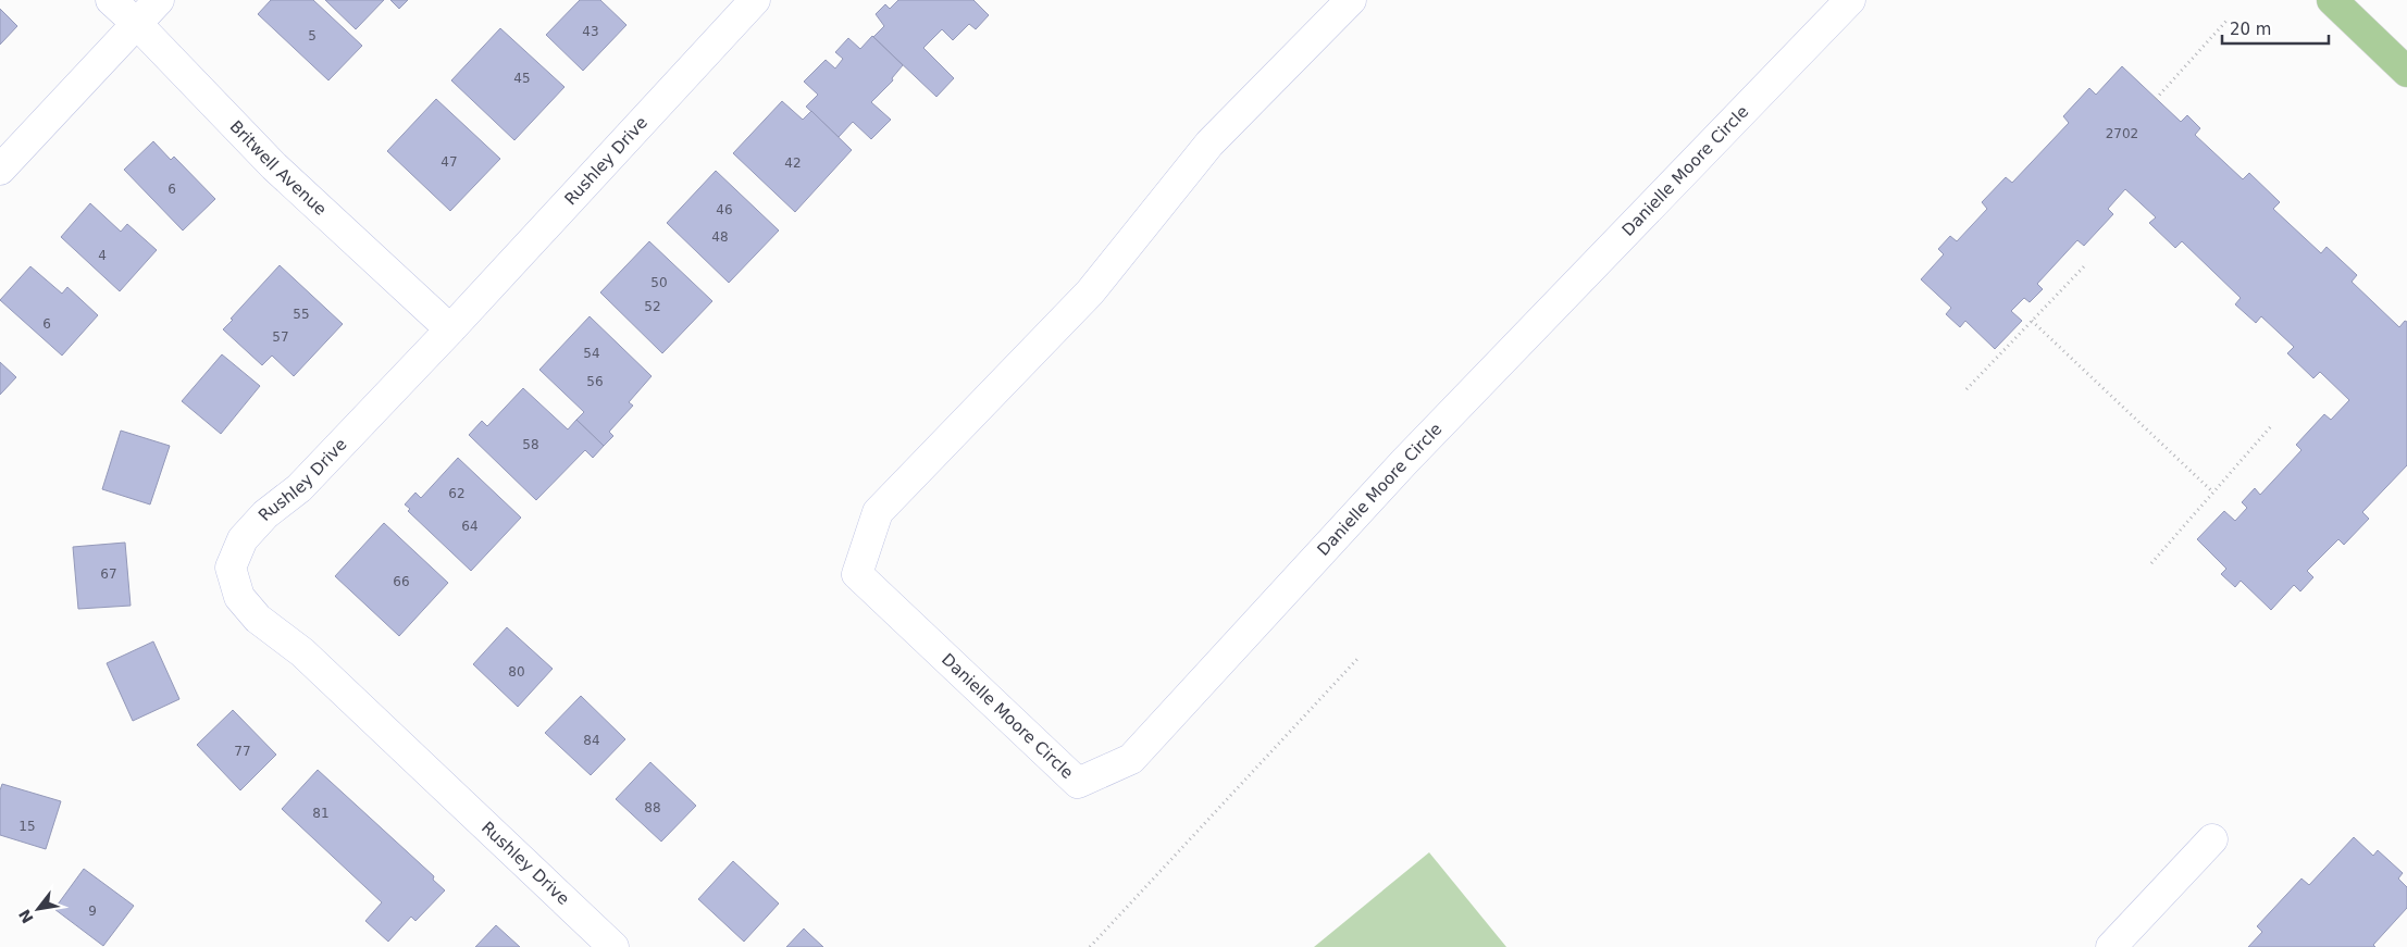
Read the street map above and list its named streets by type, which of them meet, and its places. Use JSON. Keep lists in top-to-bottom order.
{
  "streets": {
    "street": ["Rushley Drive", "Britwell Avenue", "Danielle Moore Circle"]
  },
  "crossings": [
    ["Rushley Drive", "Britwell Avenue"]
  ],
  "house_numbers": [
    "43",
    "5",
    "45",
    "2702",
    "47",
    "42",
    "6",
    "46",
    "48",
    "4",
    "50",
    "52",
    "55",
    "6",
    "57",
    "54",
    "56",
    "58",
    "62",
    "64",
    "67",
    "66",
    "80",
    "84",
    "77",
    "88",
    "81",
    "15",
    "9"
  ],
  "scale_bar": "20 m",
  "north": "bottom left"
}
